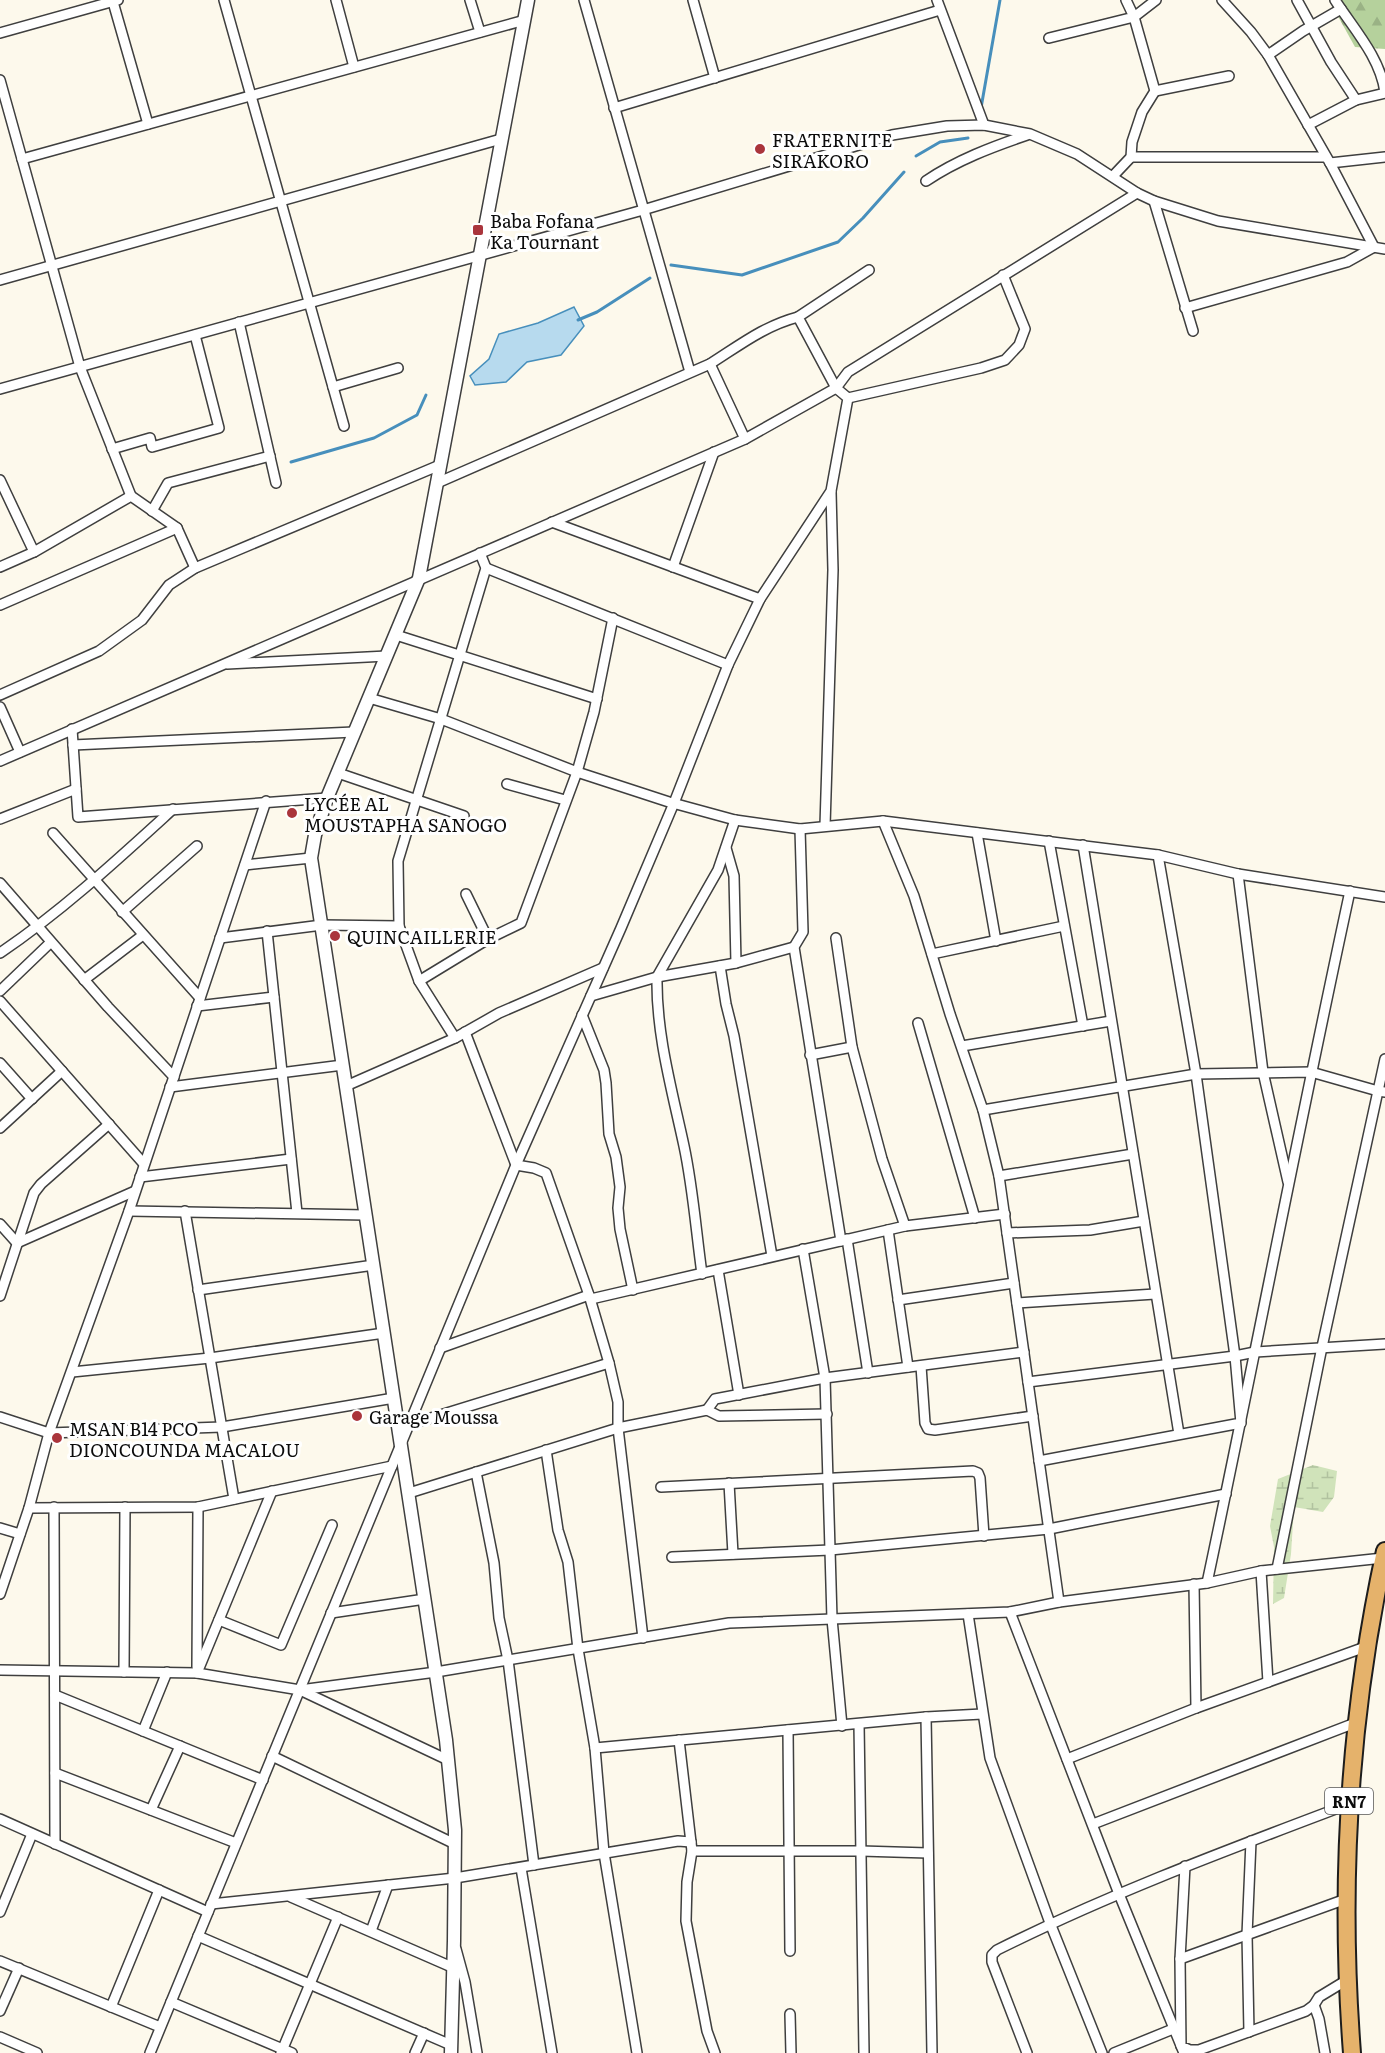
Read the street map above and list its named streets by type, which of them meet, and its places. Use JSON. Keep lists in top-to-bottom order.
{
  "streets": {
    "highway": ["RN7"]
  },
  "places": {
    "other": [
      "FRATERNITE SIRAKORO",
      "LYCÉE AL MOUSTAPHA SANOGO",
      "QUINCAILLERIE",
      "Garage Moussa",
      "MSAN B14 PCO DIONCOUNDA MACALOU"
    ],
    "transit": ["Baba Fofana Ka Tournant"]
  }
}
